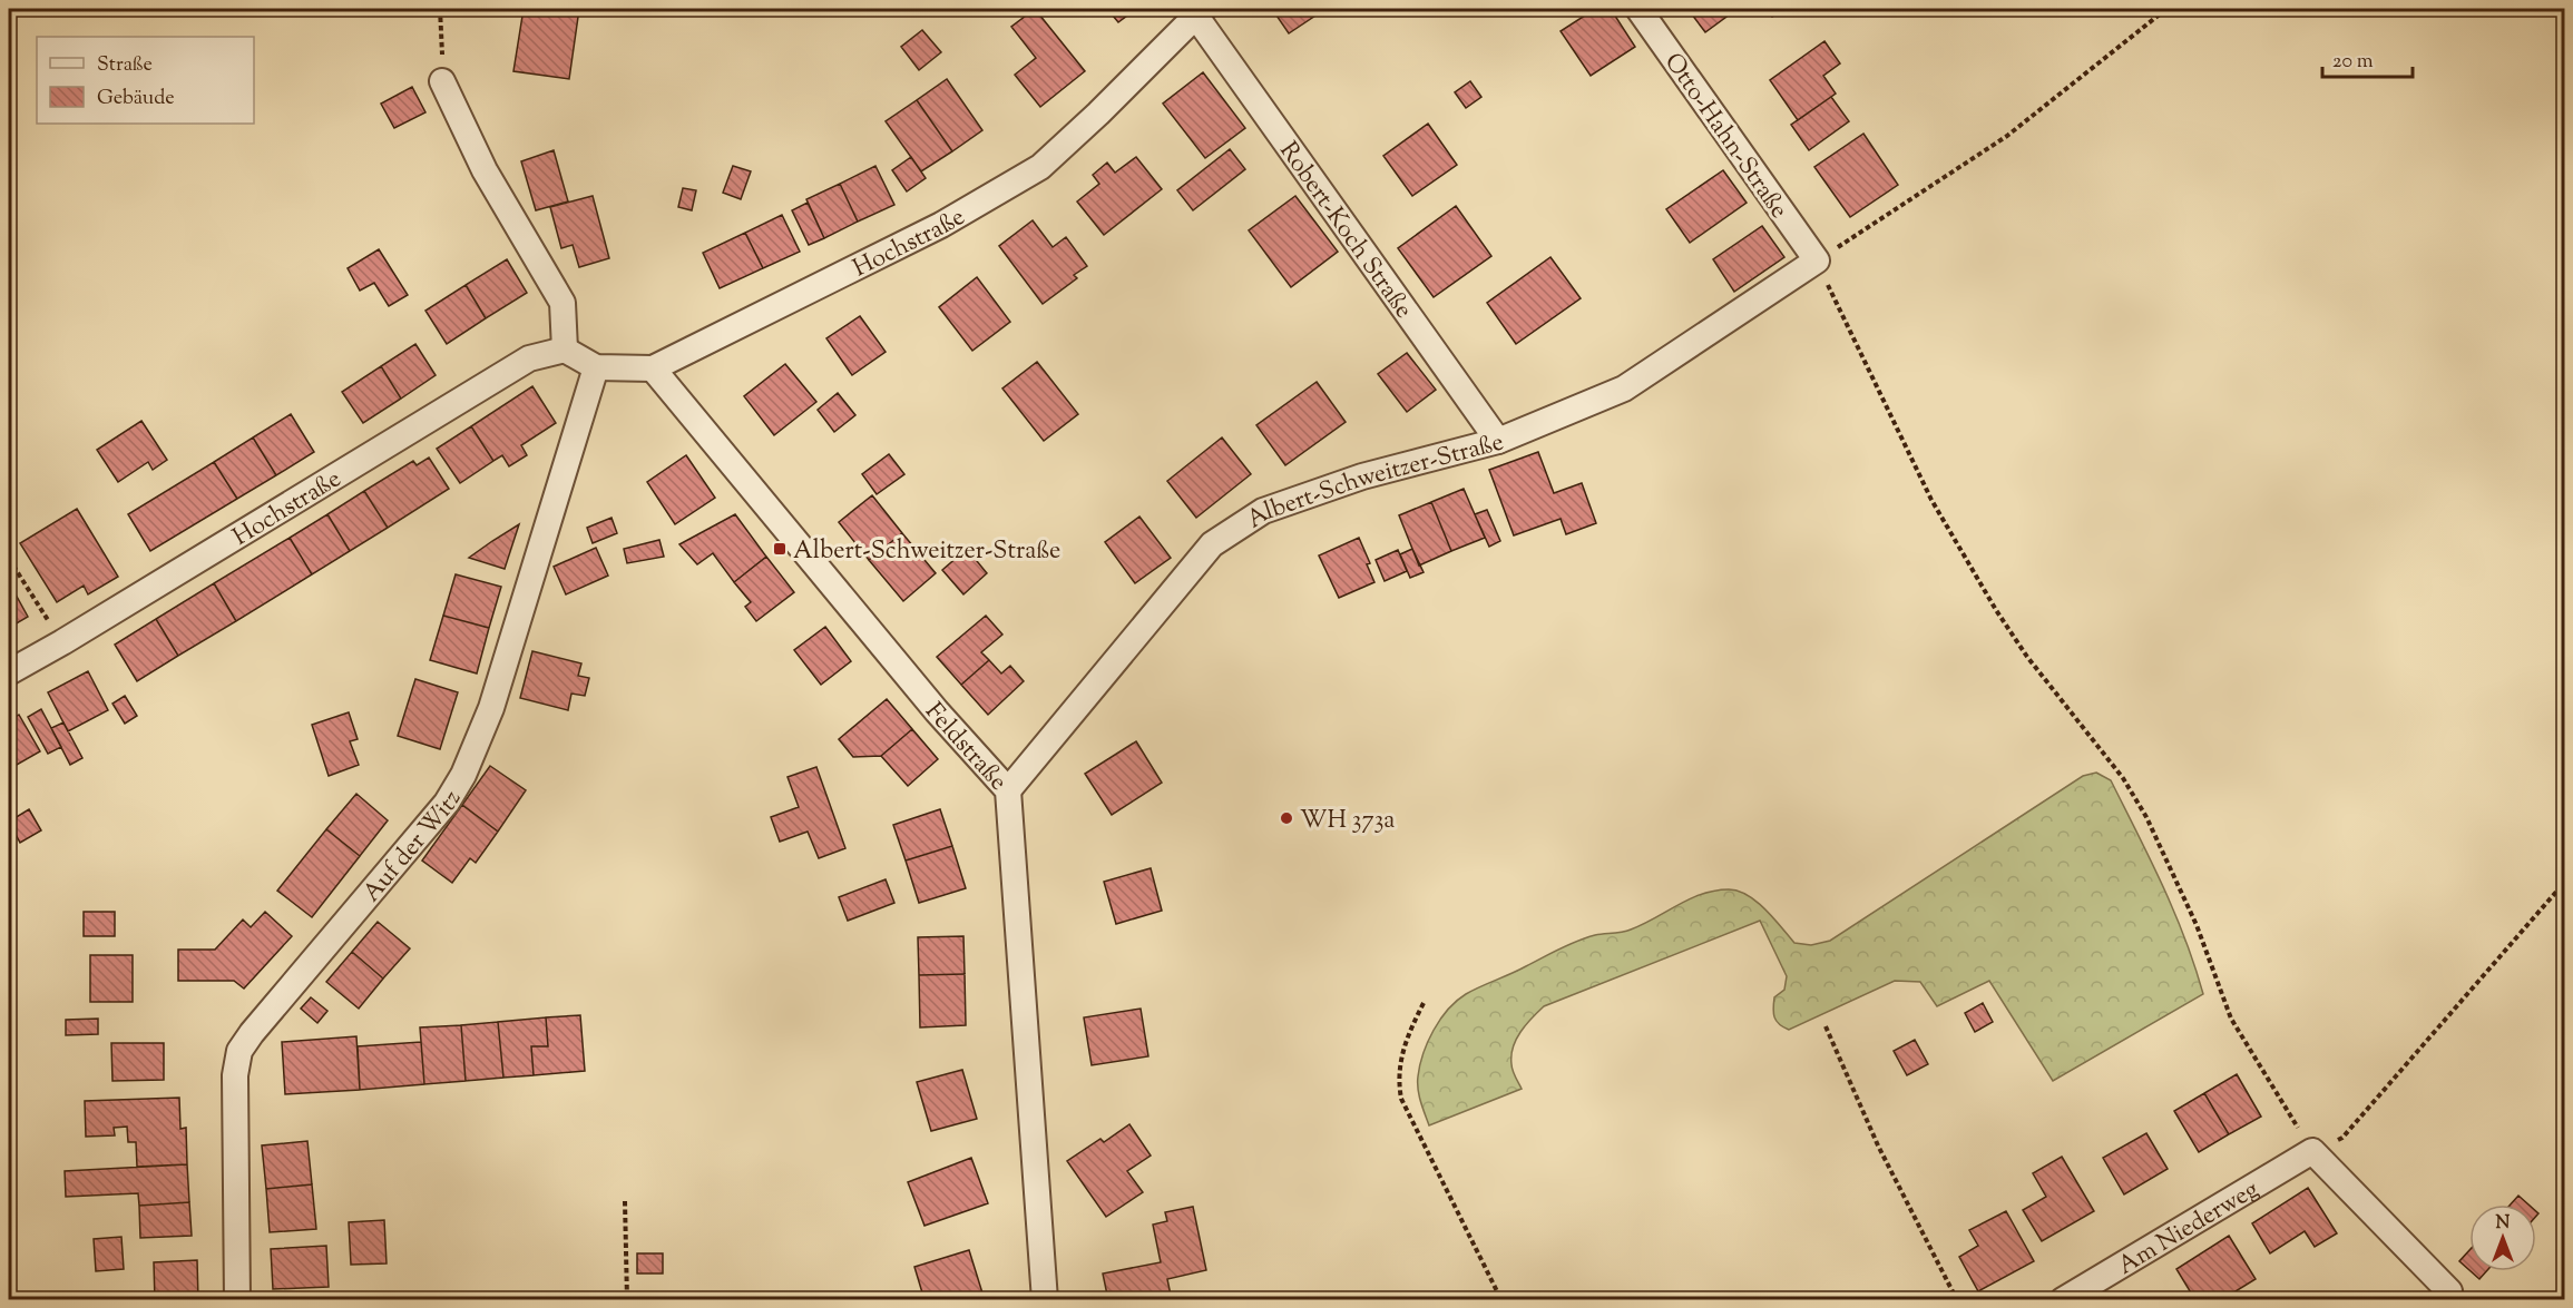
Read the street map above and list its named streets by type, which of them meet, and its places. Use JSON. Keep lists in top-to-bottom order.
{
  "streets": {
    "street": [
      "Otto-Hahn-Straße",
      "Robert-Koch Straße",
      "Hochstraße",
      "Albert-Schweitzer-Straße",
      "Feldstraße",
      "Auf der Witz",
      "Am Niederweg"
    ]
  },
  "crossings": [
    ["Otto-Hahn-Straße", "Albert-Schweitzer-Straße"],
    ["Robert-Koch Straße", "Hochstraße"],
    ["Robert-Koch Straße", "Albert-Schweitzer-Straße"],
    ["Hochstraße", "Feldstraße"],
    ["Hochstraße", "Auf der Witz"],
    ["Albert-Schweitzer-Straße", "Feldstraße"]
  ],
  "places": {
    "transit": ["Albert-Schweitzer-Straße"],
    "other": ["WH 373a"]
  },
  "legend": ["Straße", "Gebäude"],
  "scale_bar": "20 m",
  "north": "top"
}
